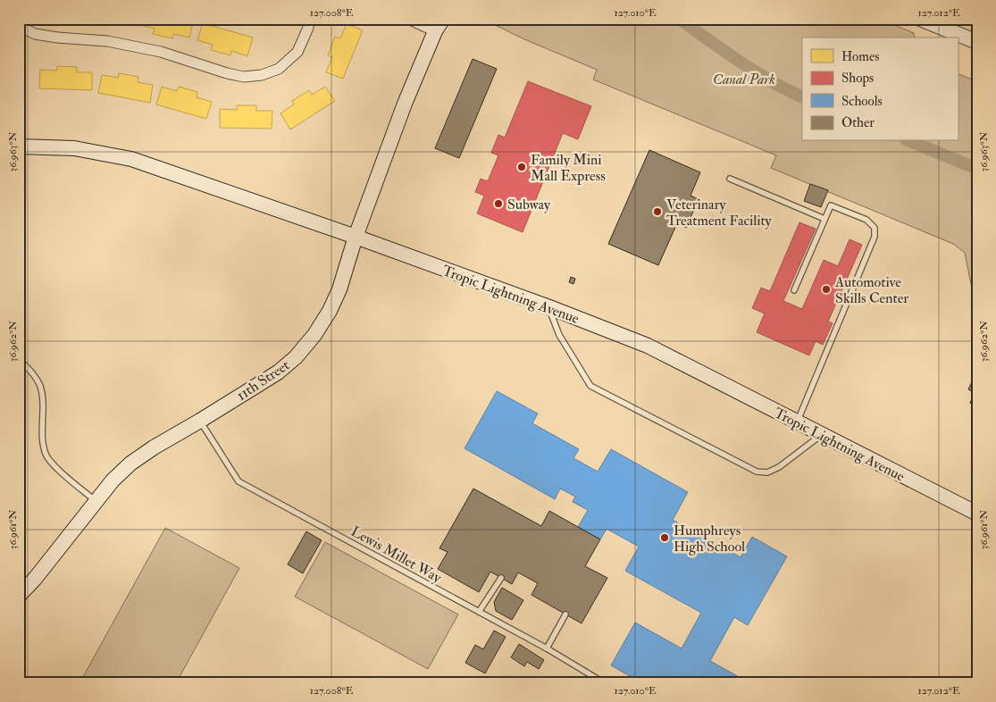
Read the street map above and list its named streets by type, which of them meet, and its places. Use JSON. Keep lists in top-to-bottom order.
{
  "streets": {
    "main road": ["Tropic Lightning Avenue", "11th Street"],
    "lane": ["Lewis Millet Way"]
  },
  "crossings": [
    ["Tropic Lightning Avenue", "11th Street"],
    ["11th Street", "Lewis Millet Way"]
  ],
  "parks": ["Canal Park"],
  "places": [
    "Family Mini Mall Express",
    "Subway",
    "Veterinary Treatment Facility",
    "Automotive Skills Center",
    "Humphreys High School"
  ],
  "legend": [
    "Homes",
    "Shops",
    "Schools",
    "Other"
  ],
  "coordinates": [
    "127.008°E",
    "127.010°E",
    "127.012°E",
    "36.963°N",
    "36.962°N",
    "36.961°N"
  ]
}
